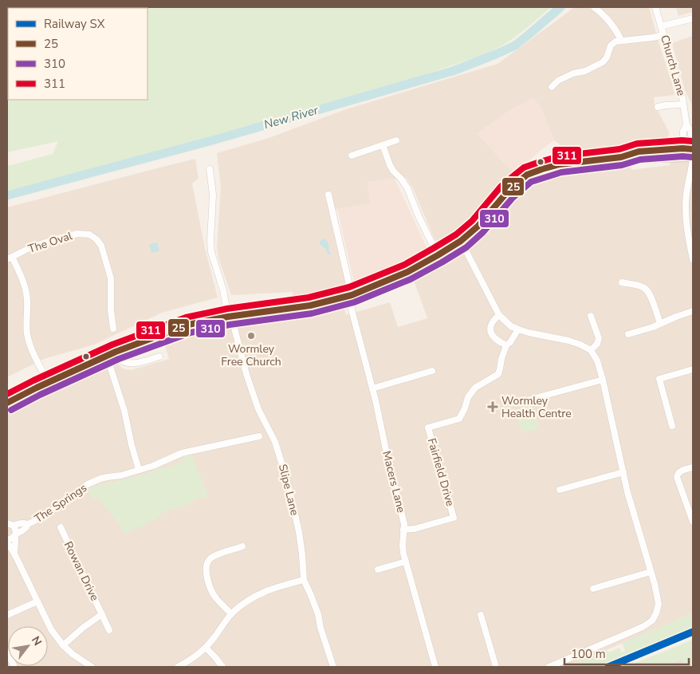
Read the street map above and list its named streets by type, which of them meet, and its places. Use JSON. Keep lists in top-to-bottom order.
{
  "streets": {
    "street": [
      "Church Lane",
      "The Oval",
      "Fairfield Drive",
      "Macers Lane",
      "Slipe Lane",
      "The Springs",
      "Rowan Drive"
    ]
  },
  "crossings": [
    ["Fairfield Drive", "Macers Lane"]
  ],
  "water": ["New River"],
  "places": {
    "other": ["Wormley Free Church"],
    "health": ["Wormley Health Centre"]
  },
  "lines": [
    "transit line 311",
    "transit line 25",
    "transit line 310",
    "rail line SX"
  ],
  "legend": [
    "Railway SX",
    "25",
    "310",
    "311"
  ],
  "scale_bar": "100 m",
  "north": "top right"
}
